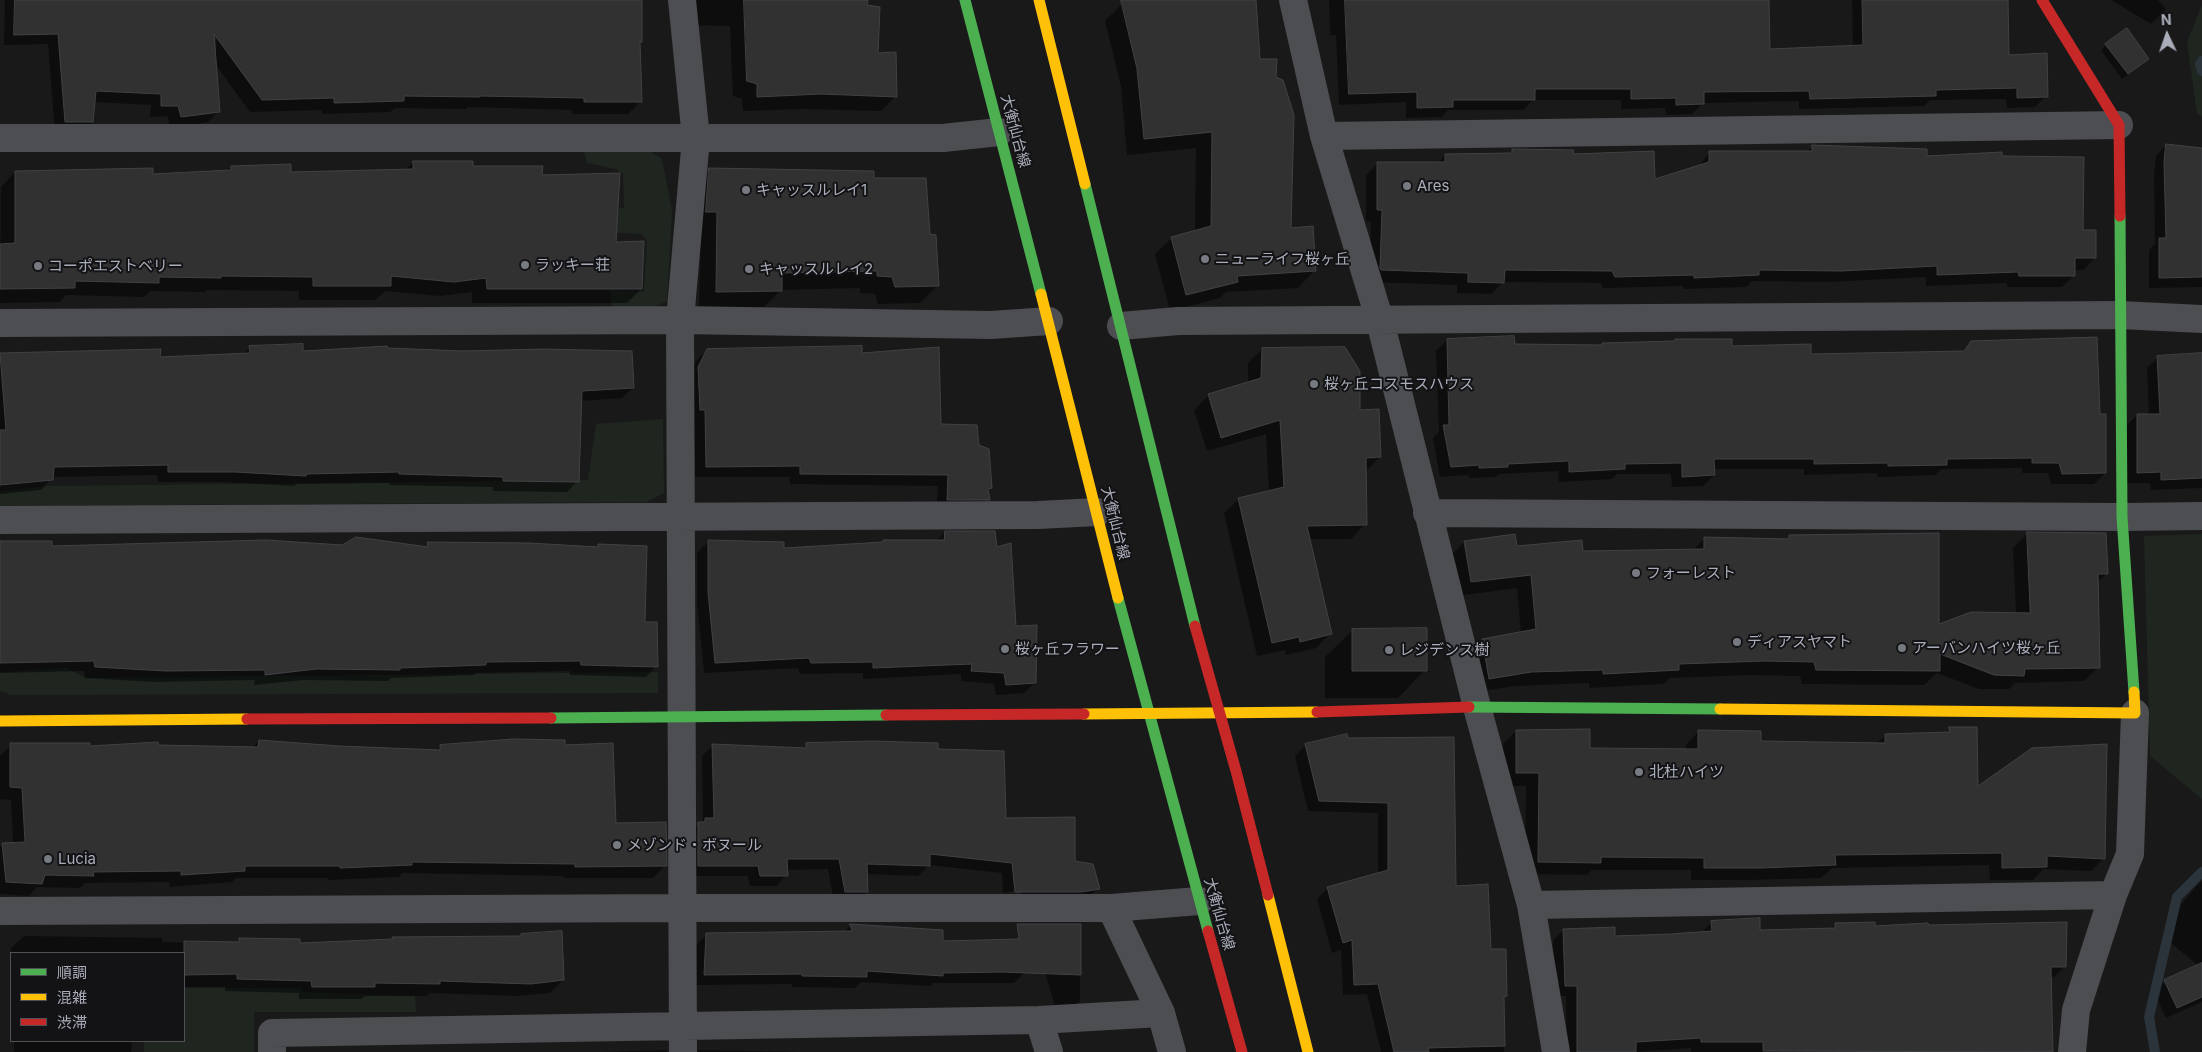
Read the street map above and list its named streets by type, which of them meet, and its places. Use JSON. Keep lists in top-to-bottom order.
{
  "streets": {
    "street": ["大衡仙台線"]
  },
  "places": [
    "Ares",
    "キャッスルレイ1",
    "ニューライフ桜ヶ丘",
    "ラッキー荘",
    "コーポエストベリー",
    "キャッスルレイ2",
    "桜ヶ丘コスモスハウス",
    "フォーレスト",
    "ディアスヤマト",
    "アーバンハイツ桜ヶ丘",
    "桜ヶ丘フラワー",
    "レジデンス樹",
    "北杜ハイツ",
    "メゾンド・ボヌール",
    "Lucia"
  ],
  "legend": ["順調", "混雑", "渋滞"],
  "north": "top"
}
